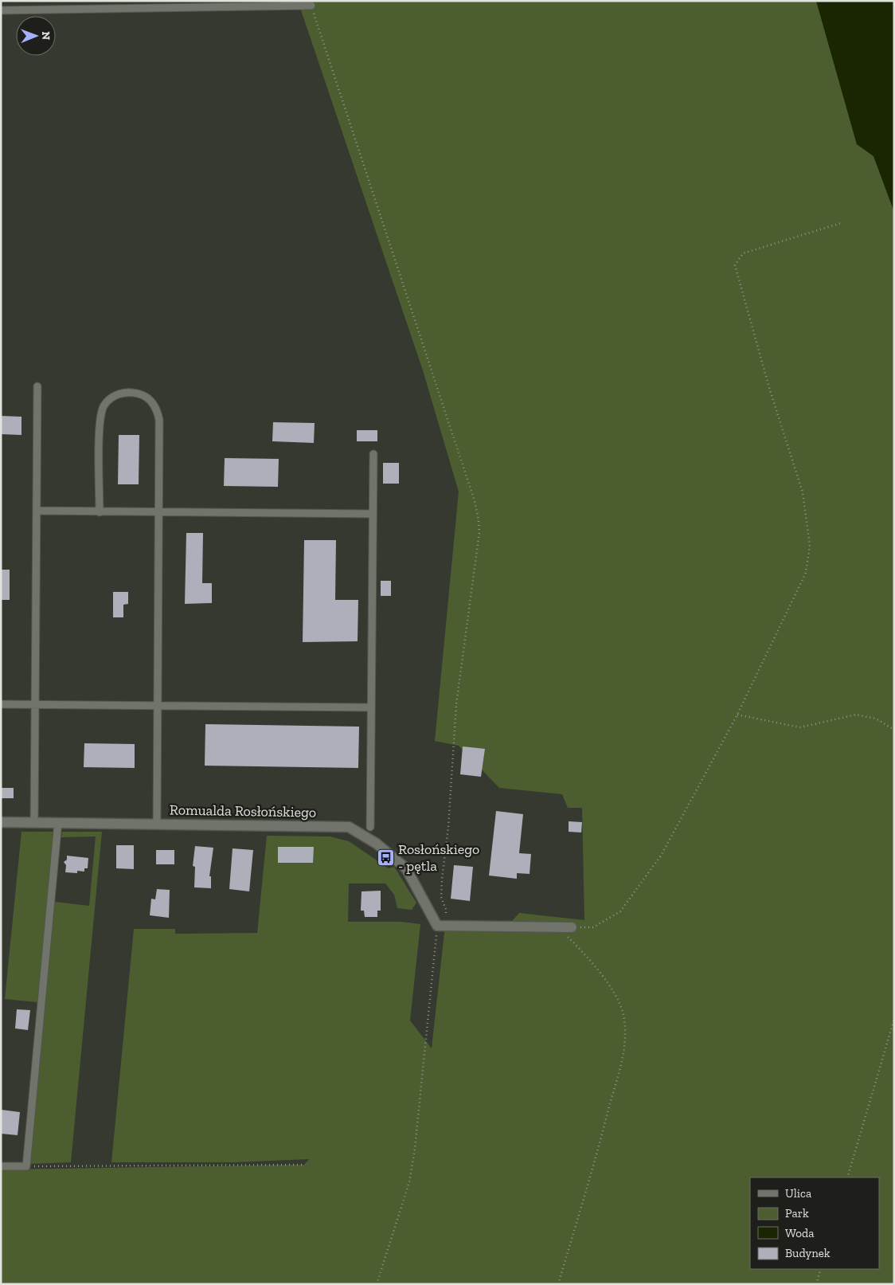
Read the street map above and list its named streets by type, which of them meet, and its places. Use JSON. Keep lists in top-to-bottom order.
{
  "streets": {
    "street": ["Romualda Rosłońskiego"]
  },
  "places": {
    "bus stop": ["Rosłońskiego - pętla"]
  },
  "legend": [
    "Ulica",
    "Park",
    "Woda",
    "Budynek"
  ],
  "north": "right"
}
